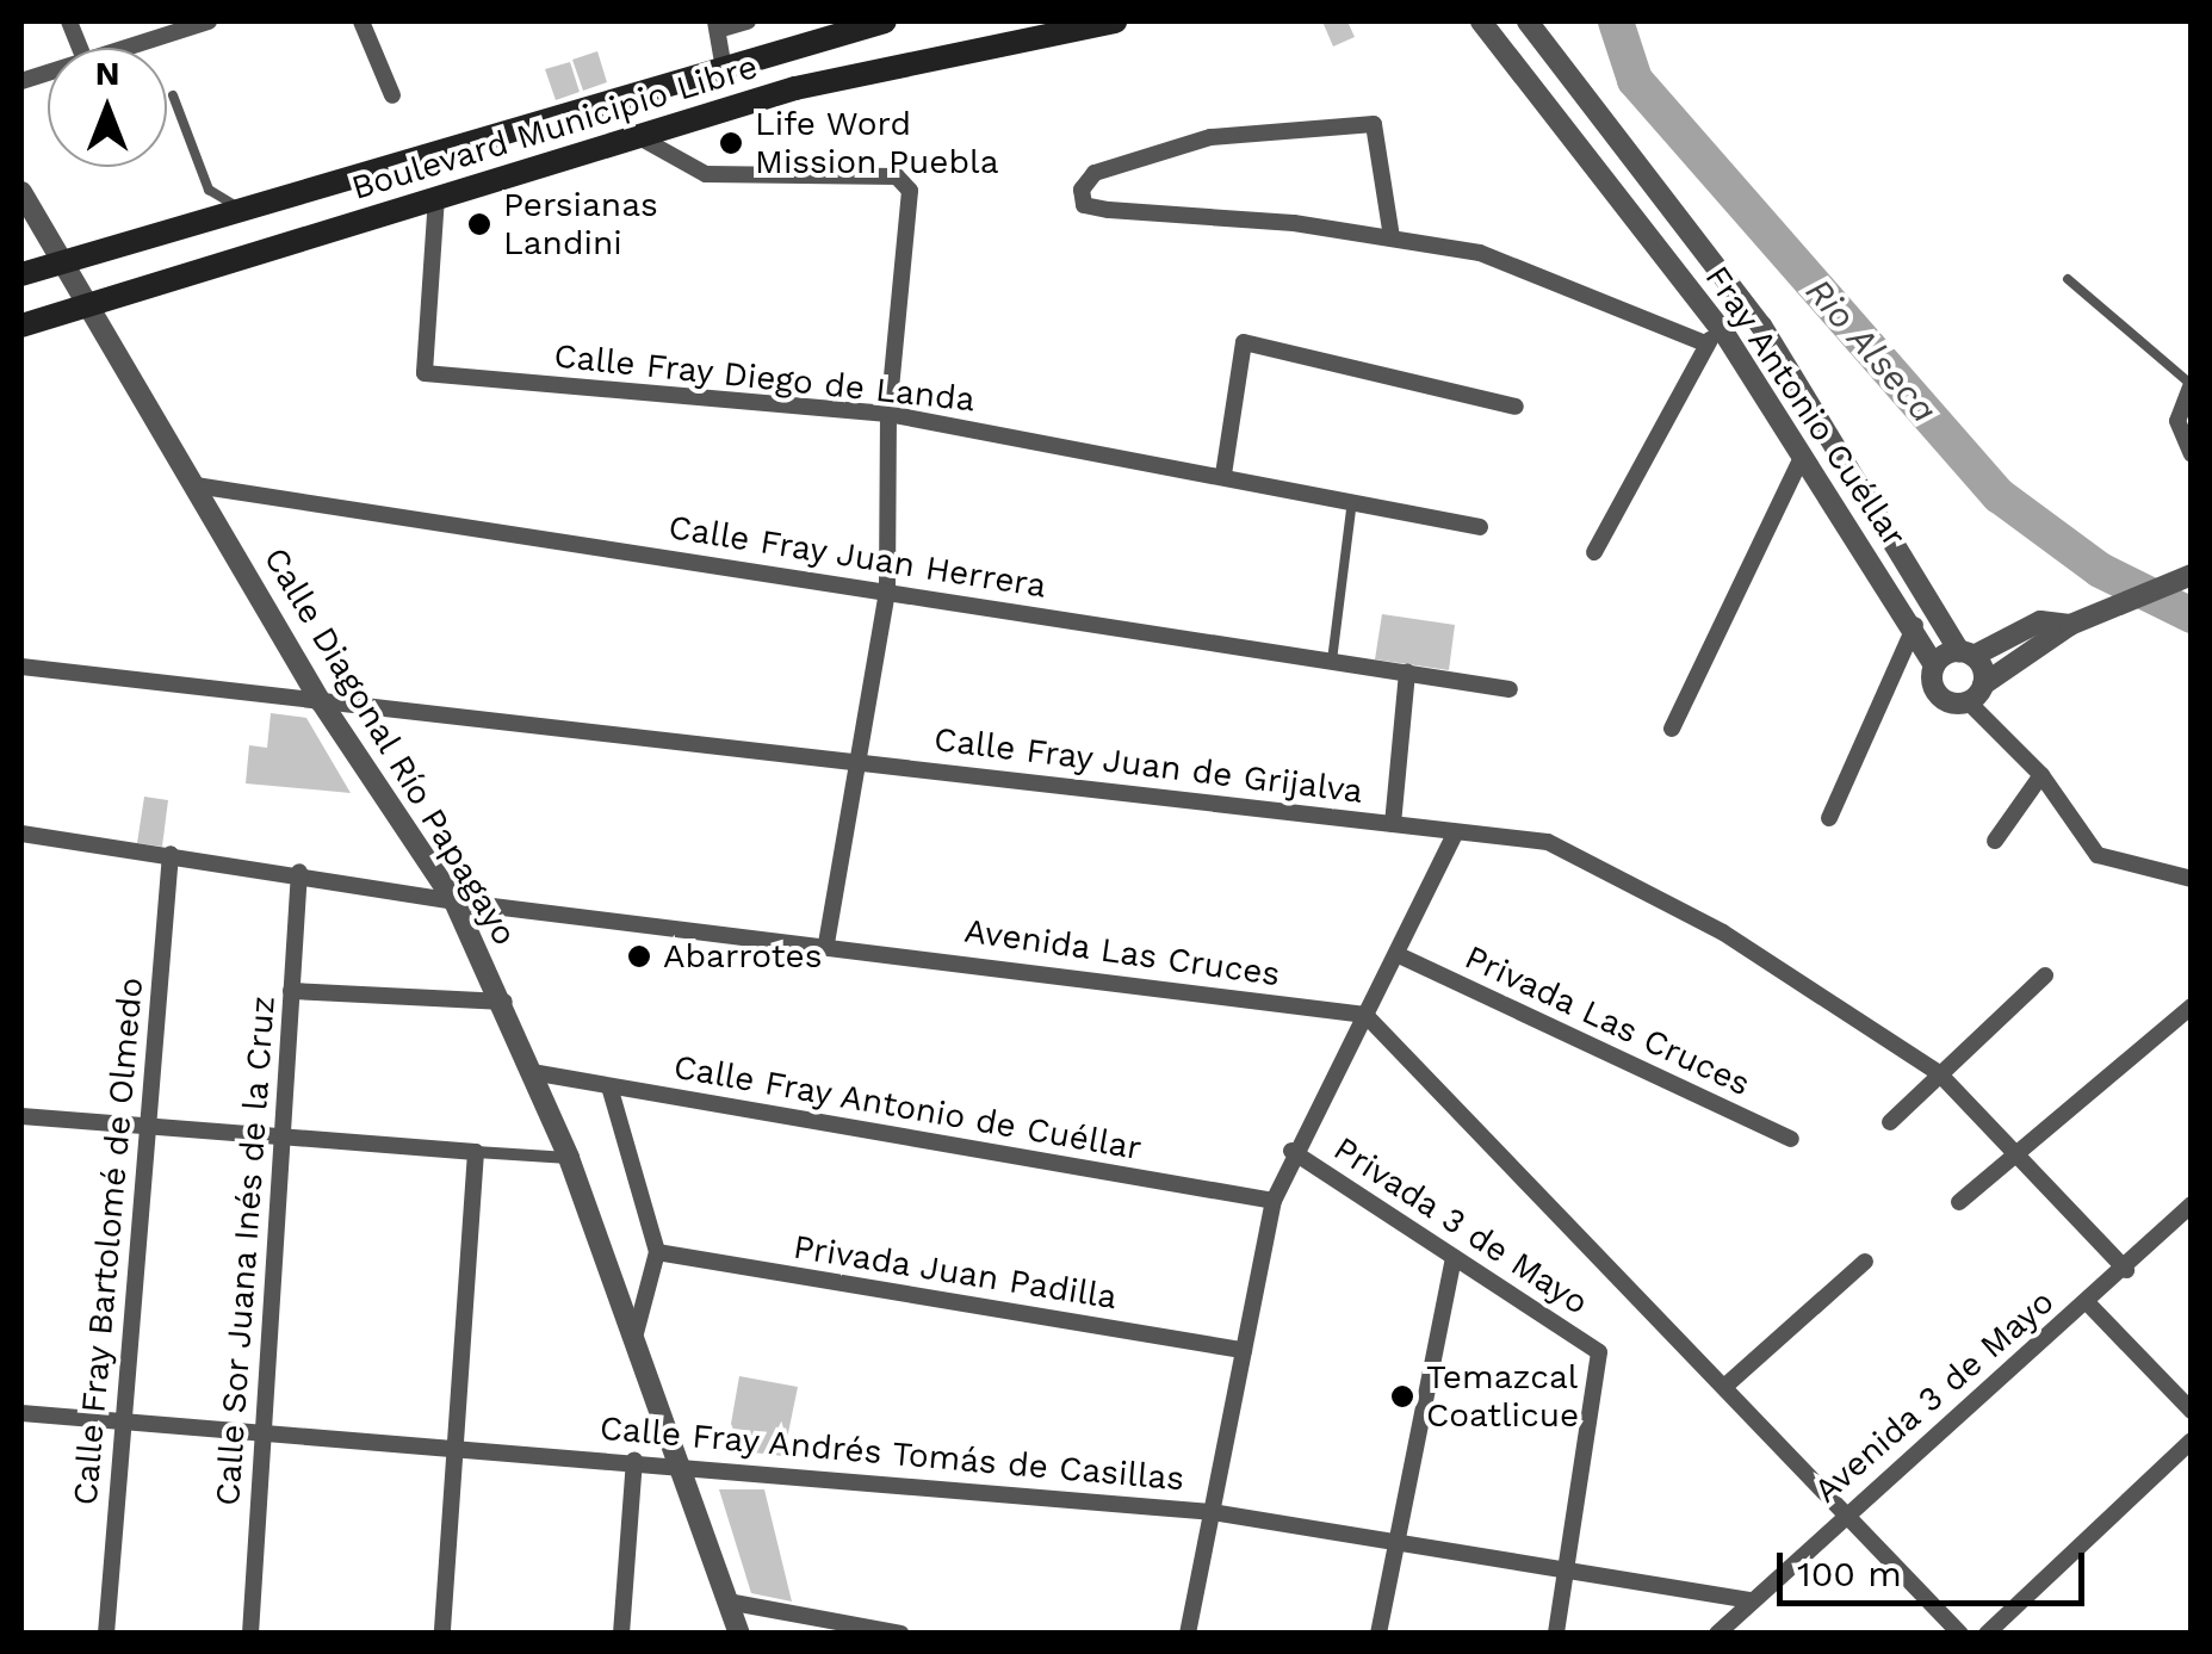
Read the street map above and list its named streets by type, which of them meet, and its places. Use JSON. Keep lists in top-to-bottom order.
{
  "streets": {
    "main road": ["Boulevard Municipio Libre"],
    "street": [
      "Calle Fray Diego de Landa",
      "Fray Antonio Cuéllar",
      "Calle Fray Juan Herrera",
      "Calle Diagonal Río Papagayo",
      "Calle Fray Juan de Grijalva",
      "Avenida Las Cruces",
      "Privada Las Cruces",
      "Calle Fray Antonio de Cuéllar",
      "Privada 3 de Mayo",
      "Calle Fray Bartolomé de Olmedo",
      "Calle Sor Juana Inés de la Cruz",
      "Privada Juan Padilla",
      "Avenida 3 de Mayo",
      "Calle Fray Andrés Tomás de Casillas"
    ]
  },
  "crossings": [
    ["Boulevard Municipio Libre", "Calle Fray Diego de Landa"],
    ["Boulevard Municipio Libre", "Calle Diagonal Río Papagayo"],
    ["Calle Fray Juan Herrera", "Calle Diagonal Río Papagayo"],
    ["Calle Diagonal Río Papagayo", "Calle Fray Juan de Grijalva"],
    ["Calle Diagonal Río Papagayo", "Avenida Las Cruces"],
    ["Calle Diagonal Río Papagayo", "Calle Fray Antonio de Cuéllar"],
    ["Calle Diagonal Río Papagayo", "Calle Fray Andrés Tomás de Casillas"],
    ["Calle Fray Juan de Grijalva", "Avenida 3 de Mayo"],
    ["Avenida Las Cruces", "Calle Fray Bartolomé de Olmedo"],
    ["Avenida Las Cruces", "Calle Sor Juana Inés de la Cruz"],
    ["Privada 3 de Mayo", "Calle Fray Andrés Tomás de Casillas"],
    ["Calle Fray Bartolomé de Olmedo", "Calle Fray Andrés Tomás de Casillas"],
    ["Calle Sor Juana Inés de la Cruz", "Calle Fray Andrés Tomás de Casillas"],
    ["Avenida 3 de Mayo", "Calle Fray Andrés Tomás de Casillas"]
  ],
  "water": ["Rio Alseca"],
  "places": [
    "Life Word Mission Puebla",
    "Persianas Landini",
    "Abarrotes",
    "Temazcal Coatlicue"
  ],
  "scale_bar": "100 m",
  "north": "top"
}
